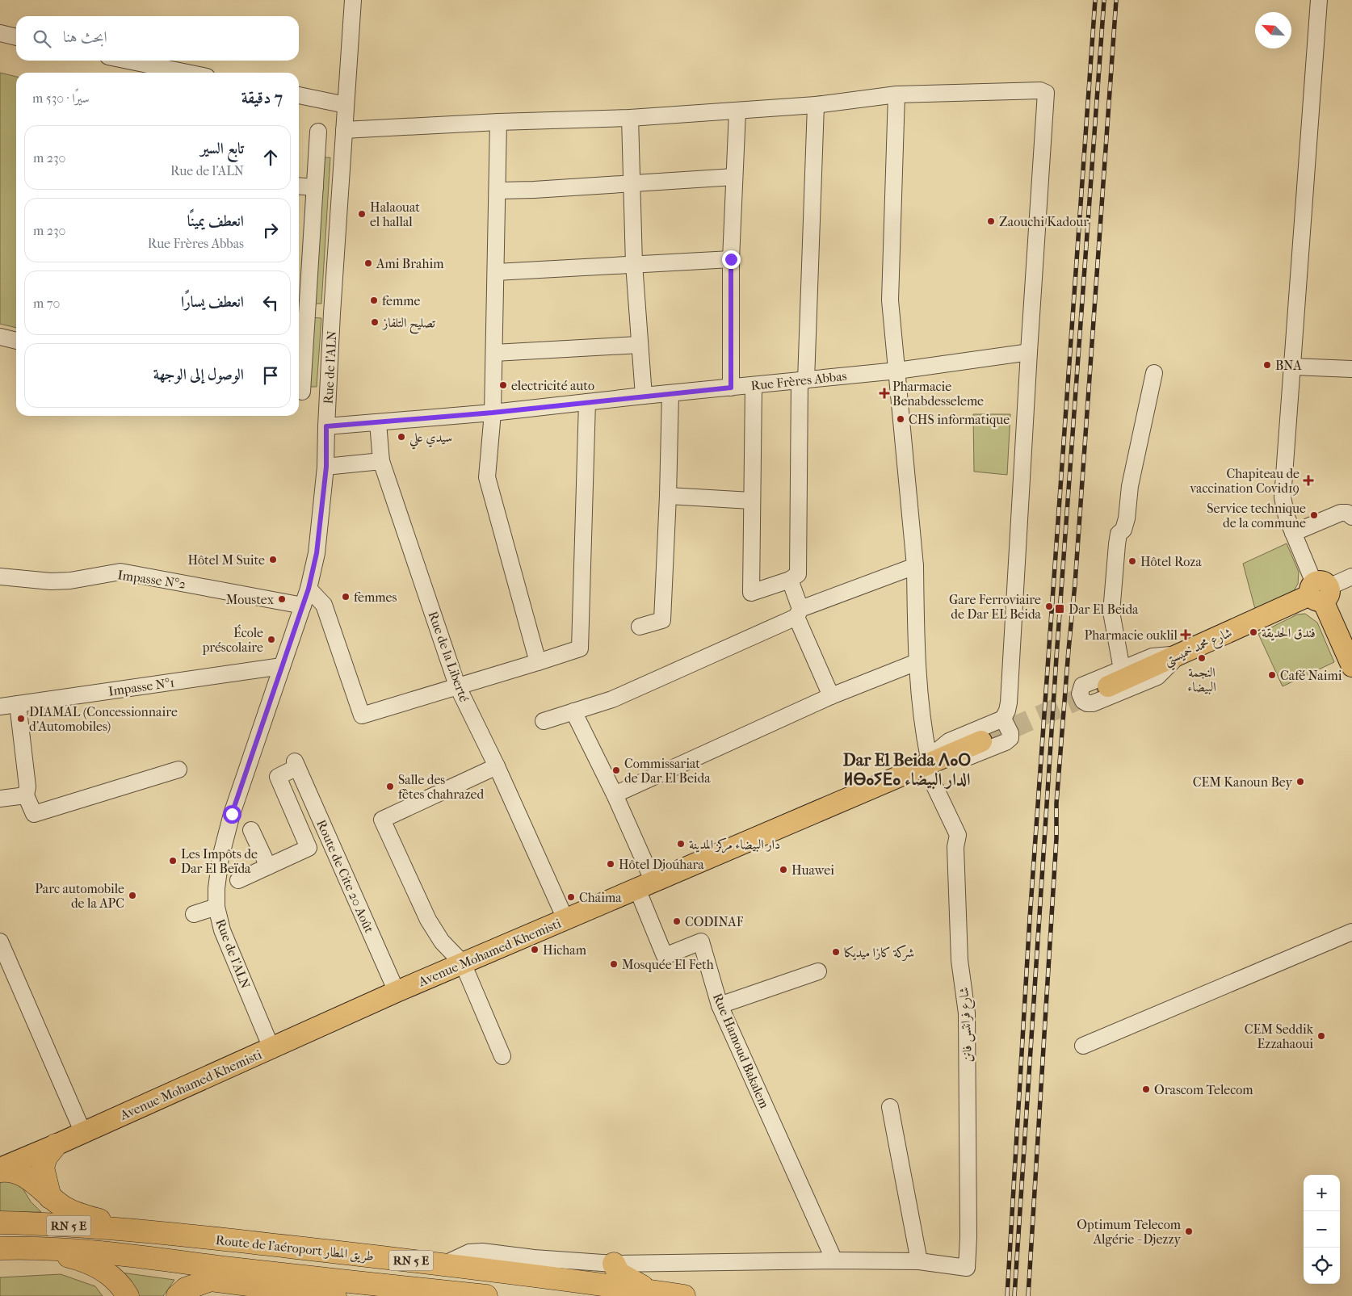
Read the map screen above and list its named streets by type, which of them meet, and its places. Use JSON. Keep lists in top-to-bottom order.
{
  "streets": {
    "highway": ["RN 5 E", "Route de l'aéroport طريق المطار"],
    "main road": ["شارع محمد خميستي", "Avenue Mohamed Khemisti"],
    "street": [
      "Rue de l'ALN",
      "Rue Frères Abbas",
      "Impasse N°2",
      "Rue de la Liberté",
      "Impasse N°1",
      "Route de Cite 20 Août",
      "شارع فرانتس فانن",
      "Rue Hamoud Bakalem"
    ]
  },
  "crossings": [
    ["Rue de l'ALN", "Rue Frères Abbas"],
    ["Rue de l'ALN", "Impasse N°2"],
    ["Rue de l'ALN", "Impasse N°1"],
    ["Rue de l'ALN", "Avenue Mohamed Khemisti"],
    ["Rue Frères Abbas", "Rue de la Liberté"],
    ["Rue Frères Abbas", "شارع فرانتس فانن"],
    ["Rue de la Liberté", "Avenue Mohamed Khemisti"],
    ["Route de Cite 20 Août", "Avenue Mohamed Khemisti"],
    ["Avenue Mohamed Khemisti", "شارع فرانتس فانن"],
    ["Avenue Mohamed Khemisti", "Rue Hamoud Bakalem"]
  ],
  "districts": ["Dar El Beida ⴷⴰⵔ ⵍⴱⴰⵢⴹⴰ الدار البيضاء"],
  "places": {
    "other": [
      "Halaouat el hallal",
      "Zaouchi Kadour",
      "Ami Brahim",
      "femme",
      "تصليح التلفاز",
      "BNA",
      "electricité auto",
      "CHS informatique",
      "سيدي علي",
      "Service technique de la commune",
      "Hôtel M Suite",
      "Hôtel Roza",
      "femmes",
      "Moustex",
      "Gare Ferroviaire de Dar EL Beida",
      "فندق الحديقة",
      "École préscolaire",
      "النجمة البيضاء",
      "Café Naimi",
      "DIAMAL (Concessionnaire d'Automobiles)",
      "Commissariat de Dar El Beida",
      "CEM Kanoun Bey",
      "Salle des fêtes chahrazed",
      "دار البيضاء مركز المدينة",
      "Les Impôts de Dar El Beïda",
      "Hôtel Djouhara",
      "Huawei",
      "Parc automobile de la APC",
      "Chaima",
      "CODINAF",
      "Hicham",
      "شركة كازا ميديكا",
      "Mosquée El Feth",
      "CEM Seddik Ezzahaoui",
      "Orascom Telecom",
      "Optimum Telecom Algérie - Djezzy"
    ],
    "health": ["Pharmacie Benabdesseleme", "Chapiteau de vaccination Covid19", "Pharmacie ouklil"],
    "transit": ["Dar El Beida"]
  },
  "north": "top left",
  "page": {
    "search": "ابحث هنا",
    "heading": ["7 دقيقة", "سيرًا · 530 m"],
    "list": [
      ["تابع السير", "Rue de l'ALN", "230 m"],
      ["انعطف يمينًا", "Rue Frères Abbas", "230 m"],
      ["انعطف يسارًا", "70 m"],
      "الوصول إلى الوجهة"
    ],
    "map_buttons": ["+", "−"]
  }
}
